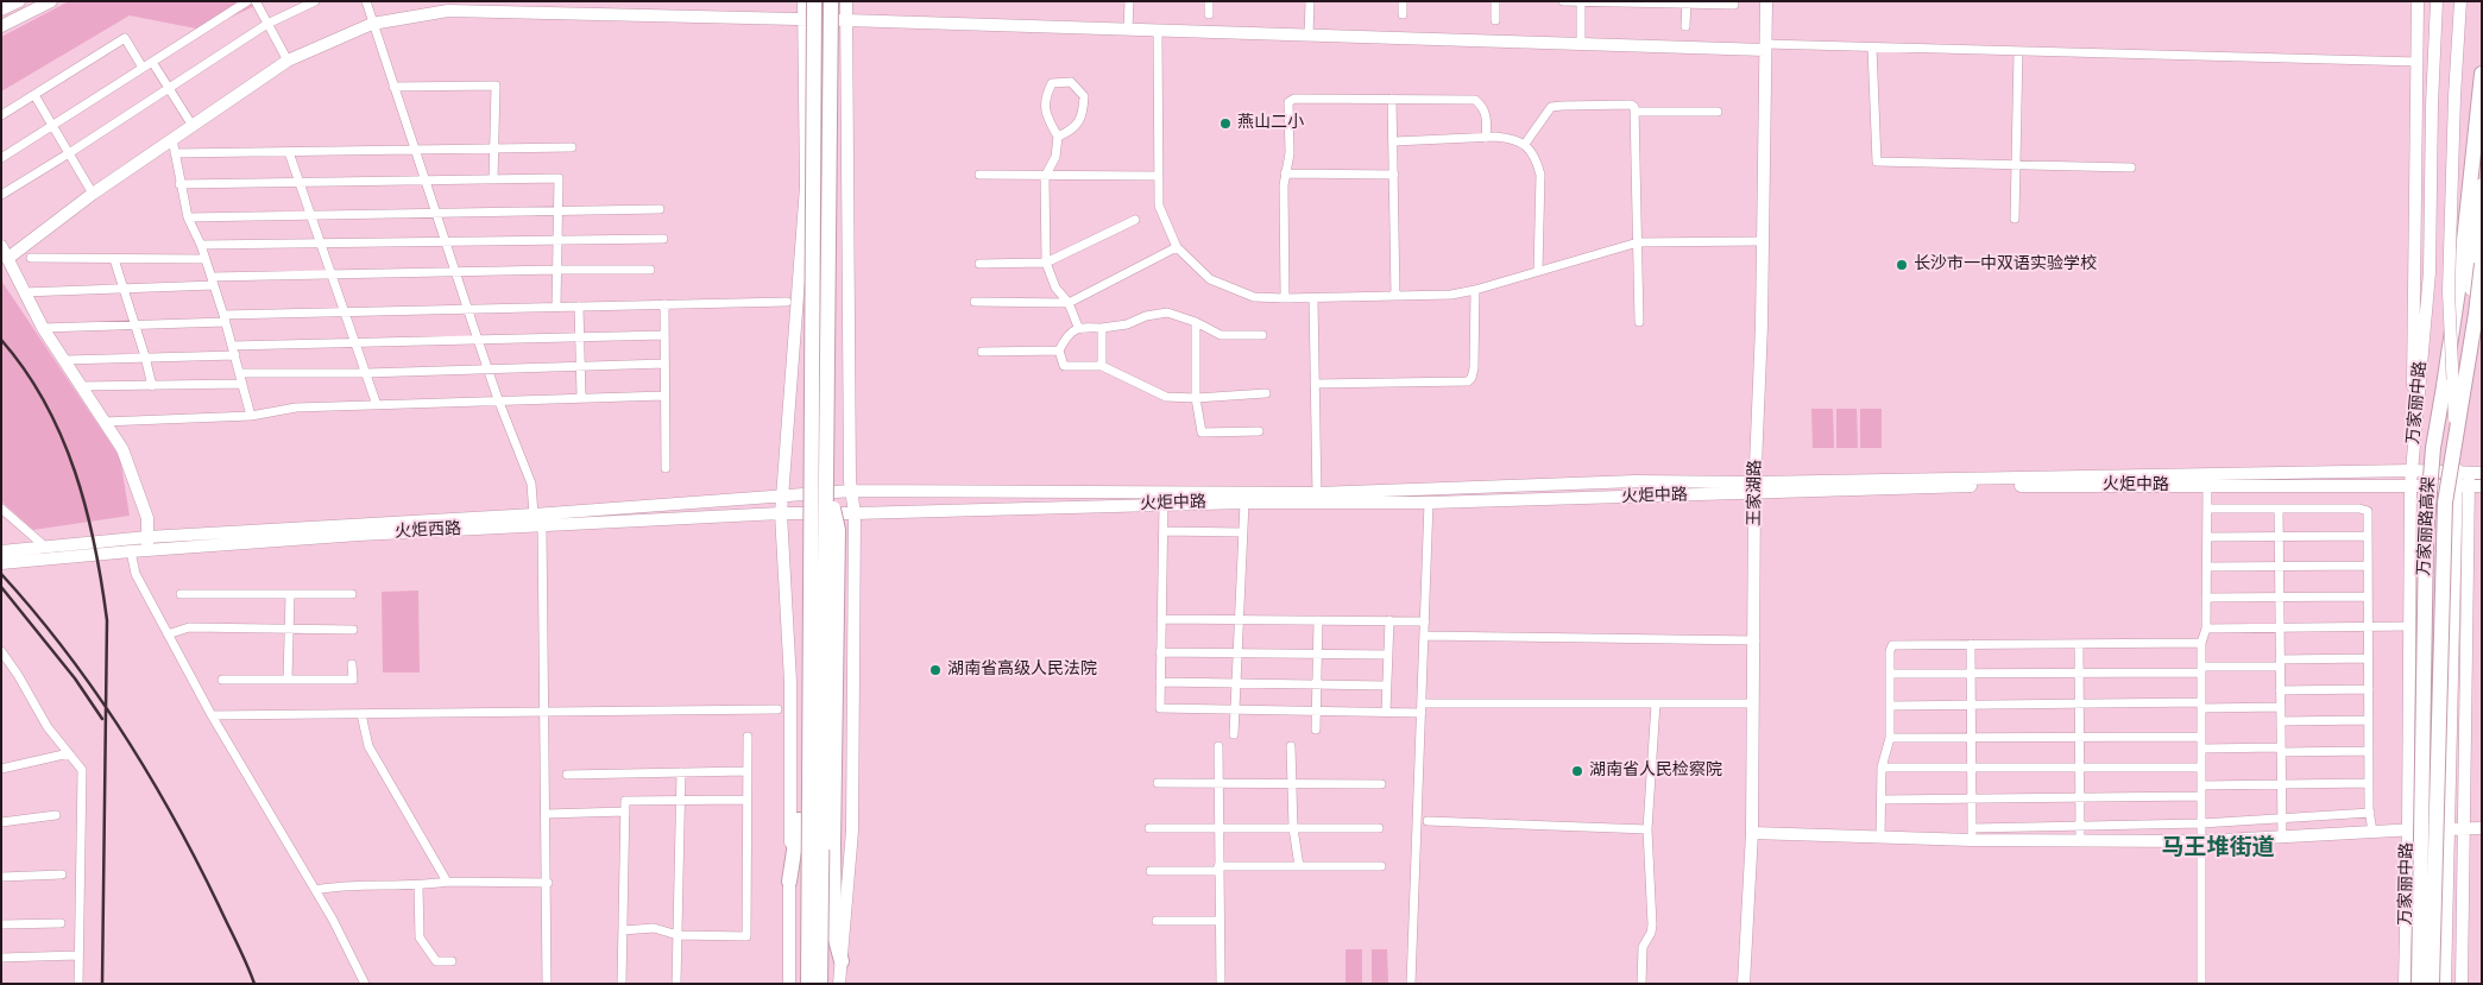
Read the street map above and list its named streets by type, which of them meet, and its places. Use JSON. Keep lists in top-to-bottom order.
{
  "streets": {
    "highway": ["万家丽路高架"],
    "street": [
      "万家丽中路",
      "火炬中路",
      "王家湖路",
      "火炬西路"
    ]
  },
  "crossings": [
    ["万家丽中路", "火炬中路"],
    ["火炬中路", "王家湖路"],
    ["火炬中路", "火炬西路"]
  ],
  "districts": ["马王堆街道"],
  "places": [
    "燕山二小",
    "长沙市一中双语实验学校",
    "湖南省高级人民法院",
    "湖南省人民检察院"
  ]
}
